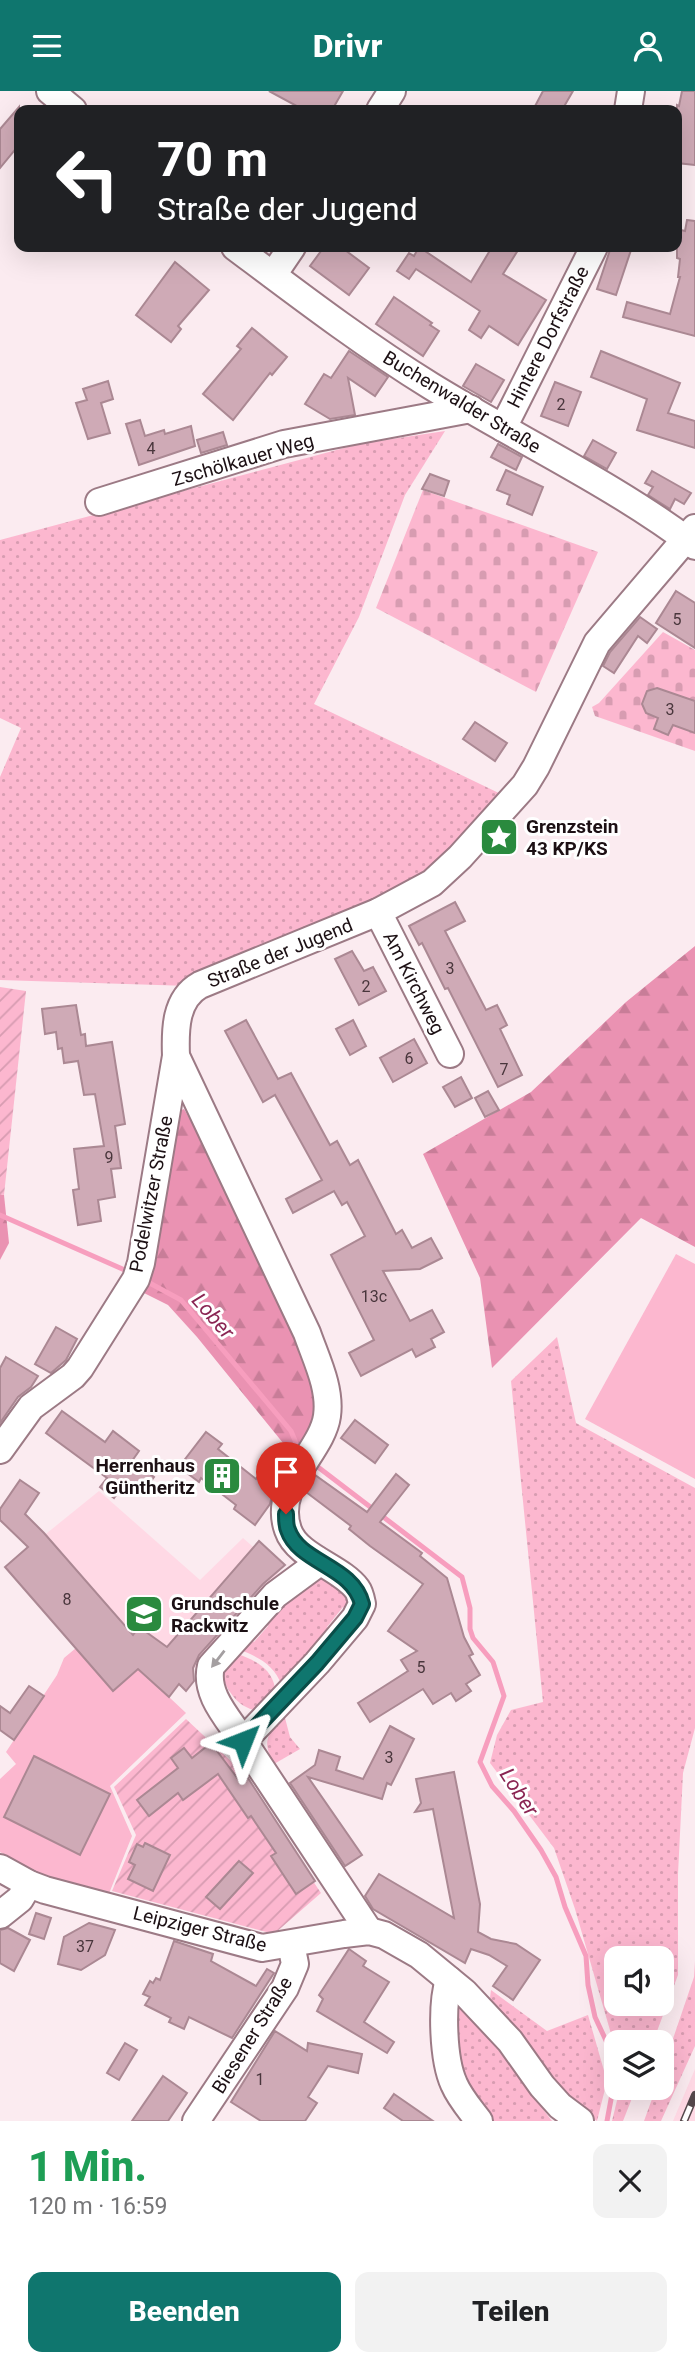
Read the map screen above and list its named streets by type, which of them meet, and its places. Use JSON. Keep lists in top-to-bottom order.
{
  "streets": {
    "street": [
      "Hintere Dorfstraße",
      "Buchenwalder Straße",
      "Zschölkauer Weg",
      "Straße der Jugend",
      "Am Kirchweg",
      "Podelwitzer Straße",
      "Leipziger Straße",
      "Biesener Straße"
    ]
  },
  "crossings": [
    ["Hintere Dorfstraße", "Buchenwalder Straße"],
    ["Buchenwalder Straße", "Zschölkauer Weg"],
    ["Buchenwalder Straße", "Straße der Jugend"],
    ["Straße der Jugend", "Am Kirchweg"],
    ["Straße der Jugend", "Podelwitzer Straße"],
    ["Leipziger Straße", "Biesener Straße"]
  ],
  "water": ["Lober"],
  "places": {
    "place": ["Grenzstein 43 KP/KS"],
    "building": ["Herrenhaus Güntheritz"],
    "school or university": ["Grundschule Rackwitz"]
  },
  "house_numbers": [
    "2",
    "4",
    "5",
    "3",
    "3",
    "2",
    "6",
    "7",
    "9",
    "13c",
    "8",
    "5",
    "3",
    "37",
    "1"
  ],
  "page": {
    "header": "Drivr",
    "turn": ["70 m", "Straße der Jugend"],
    "heading": ["1 Min.", "120 m · 16:59"],
    "buttons": ["Beenden", "Teilen"]
  }
}
